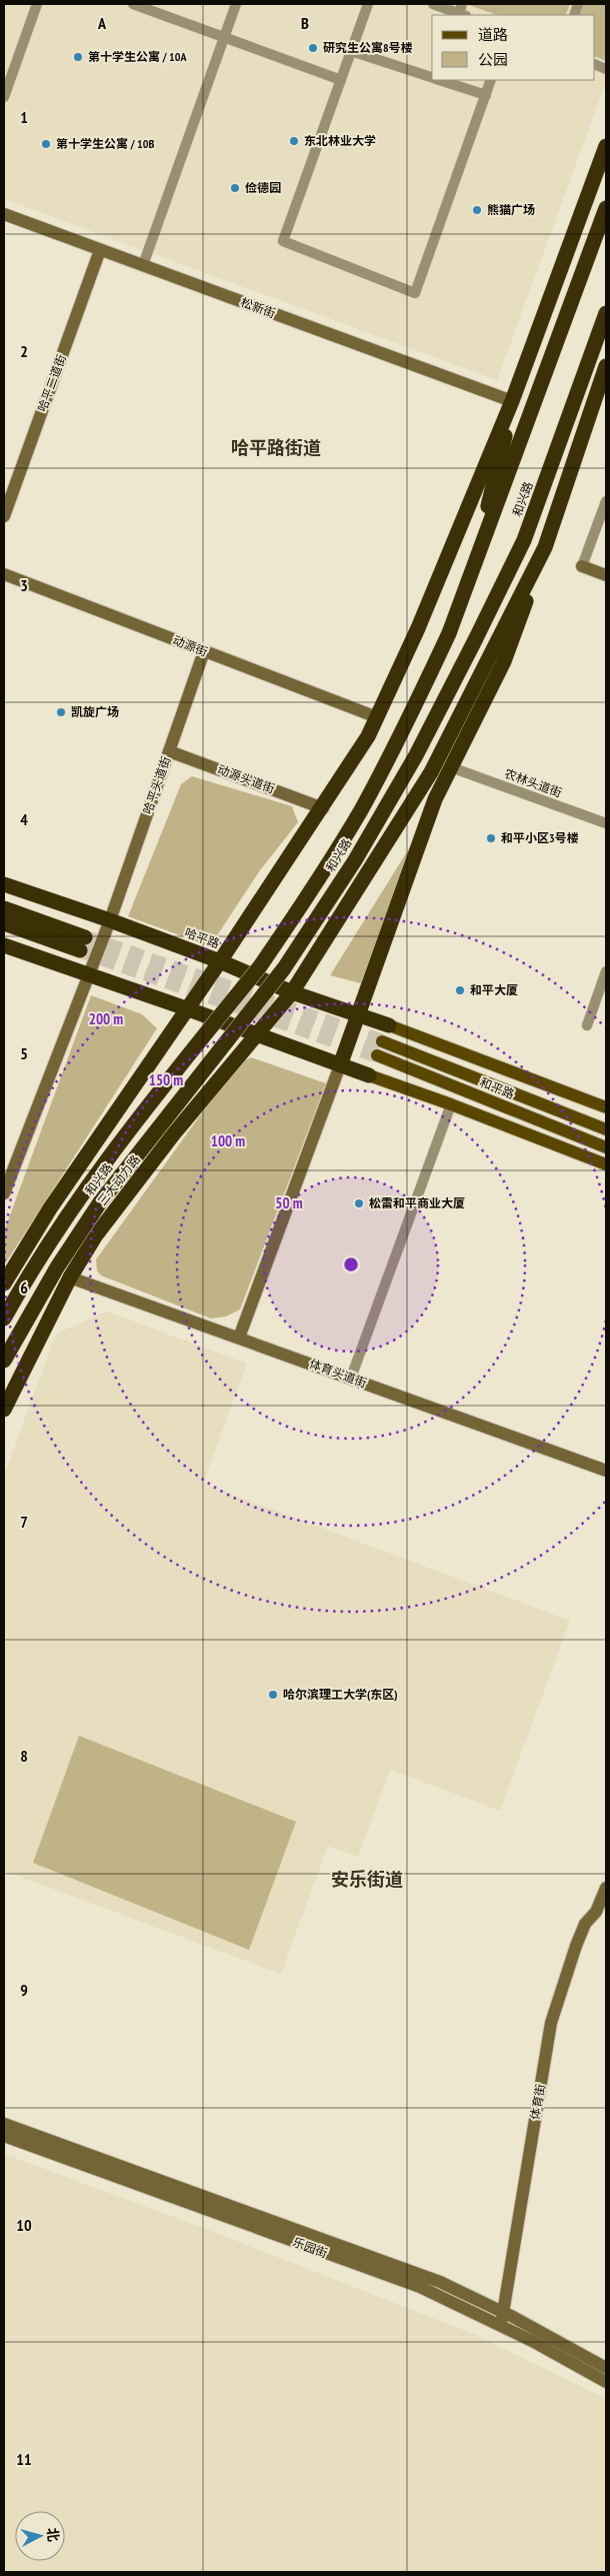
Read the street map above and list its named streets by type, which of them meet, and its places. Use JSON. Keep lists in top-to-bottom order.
{
  "streets": {
    "highway": ["和兴路", "哈平路", "三大动力路"],
    "main road": ["和平路"],
    "street": [
      "松新街",
      "哈平二道街",
      "动源街",
      "动源头道街",
      "农林头道街",
      "哈平头道街",
      "体育头道街",
      "体育街",
      "乐园街"
    ]
  },
  "crossings": [
    ["松新街", "哈平二道街"],
    ["动源街", "哈平头道街"],
    ["动源头道街", "哈平头道街"],
    ["哈平头道街", "哈平路"],
    ["哈平路", "三大动力路"],
    ["三大动力路", "体育头道街"],
    ["体育街", "乐园街"]
  ],
  "districts": ["哈平路街道", "安乐街道"],
  "places": [
    "研究生公寓8号楼",
    "第十学生公寓 / 10A",
    "东北林业大学",
    "第十学生公寓 / 10B",
    "俭德园",
    "熊猫广场",
    "凯旋广场",
    "和平小区3号楼",
    "和平大厦",
    "松雷和平商业大厦",
    "哈尔滨理工大学(东区)"
  ],
  "legend": ["道路", "公园"],
  "north": "right",
  "grid": {
    "columns": ["A", "B"],
    "rows": [
      "1",
      "2",
      "3",
      "4",
      "5",
      "6",
      "7",
      "8",
      "9",
      "10",
      "11"
    ]
  },
  "rings": [
    "200 m",
    "150 m",
    "100 m",
    "50 m"
  ]
}
